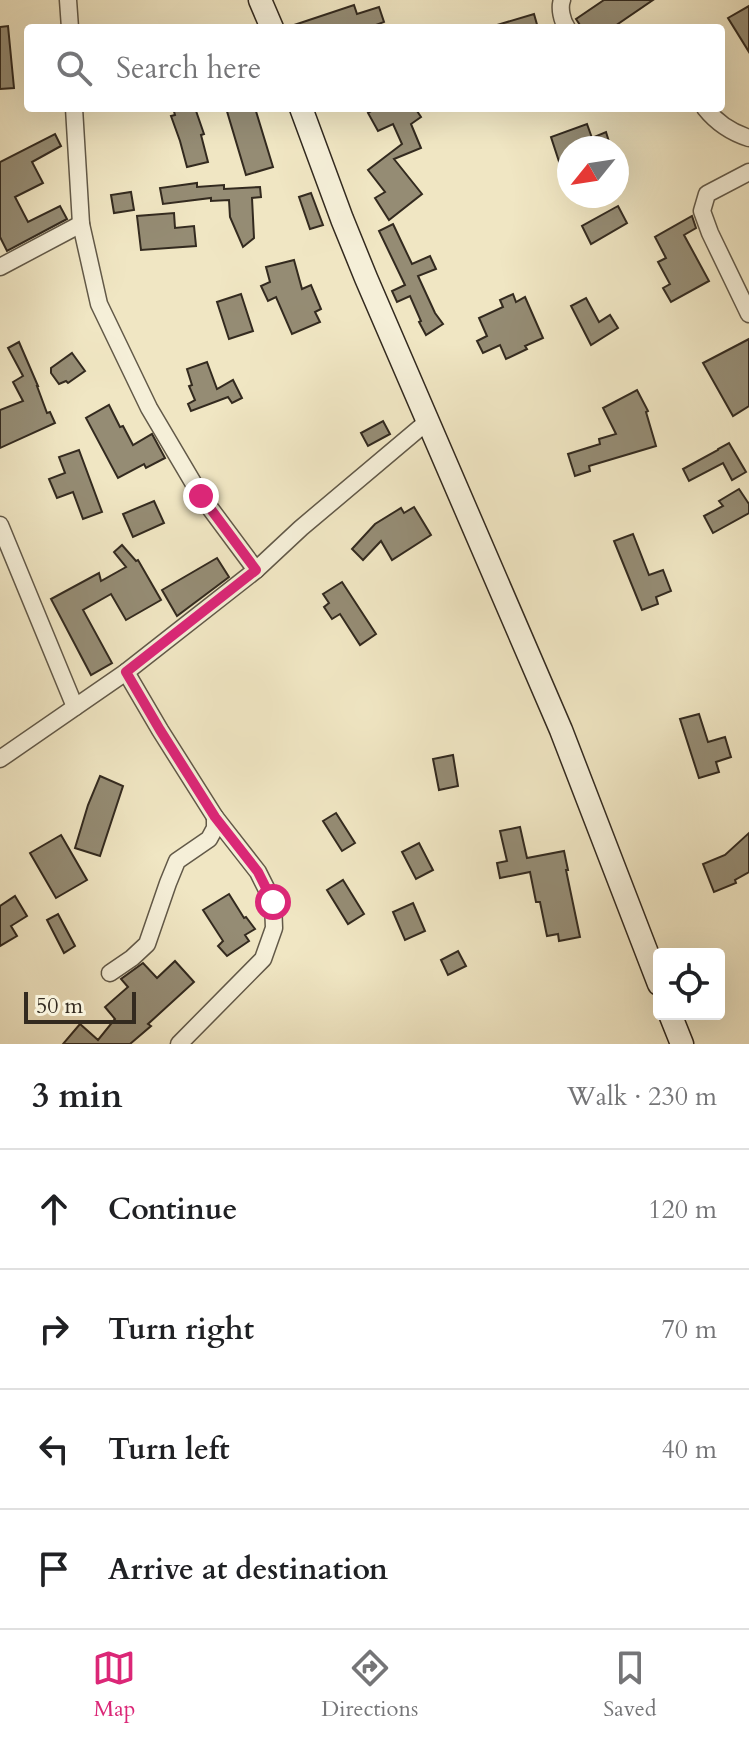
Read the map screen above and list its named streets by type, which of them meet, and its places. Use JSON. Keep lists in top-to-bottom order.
{
  "scale_bar": "50 m",
  "north": "bottom left",
  "page": {
    "search": "Search here",
    "scale": "50 m",
    "heading": ["3 min", "Walk · 230 m"],
    "list": [
      ["Continue", "120 m"],
      ["Turn right", "70 m"],
      ["Turn left", "40 m"],
      "Arrive at destination"
    ],
    "nav": ["Map", "Directions", "Saved"]
  }
}
